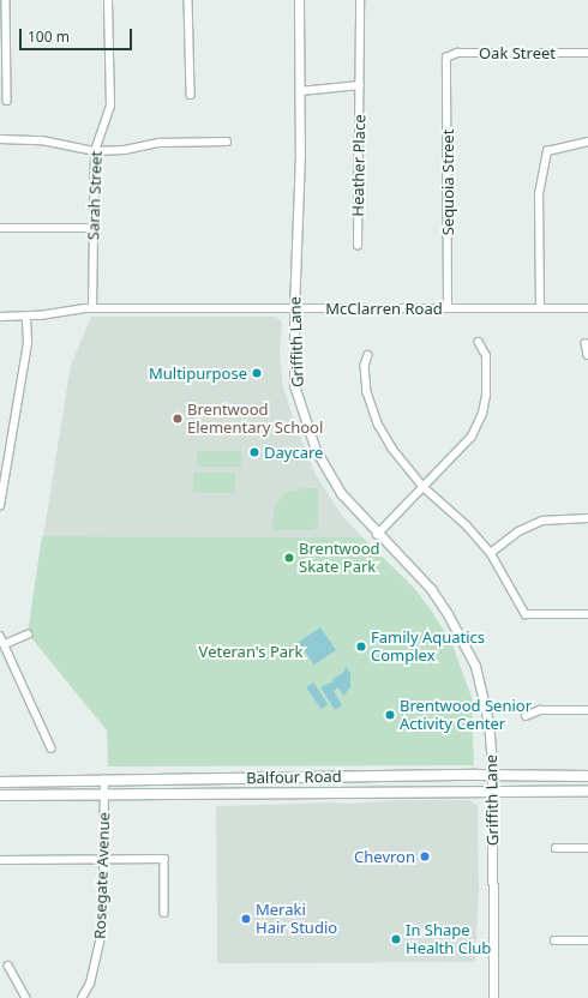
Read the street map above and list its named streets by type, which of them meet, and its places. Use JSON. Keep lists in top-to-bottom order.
{
  "streets": {
    "main road": ["Balfour Road"],
    "street": [
      "Oak Street",
      "Heather Place",
      "Sequoia Street",
      "Sarah Street",
      "McClarren Road",
      "Griffith Lane",
      "Rosegate Avenue"
    ]
  },
  "crossings": [
    ["Oak Street", "Sequoia Street"],
    ["Sequoia Street", "McClarren Road"],
    ["Sarah Street", "McClarren Road"],
    ["McClarren Road", "Griffith Lane"],
    ["Griffith Lane", "Balfour Road"],
    ["Balfour Road", "Rosegate Avenue"]
  ],
  "parks": ["Veteran's Park"],
  "places": [
    "Multipurpose",
    "Brentwood Elementary School",
    "Daycare",
    "Brentwood Skate Park",
    "Family Aquatics Complex",
    "Brentwood Senior Activity Center",
    "Chevron",
    "Meraki Hair Studio",
    "In Shape Health Club"
  ],
  "scale_bar": "100 m"
}
